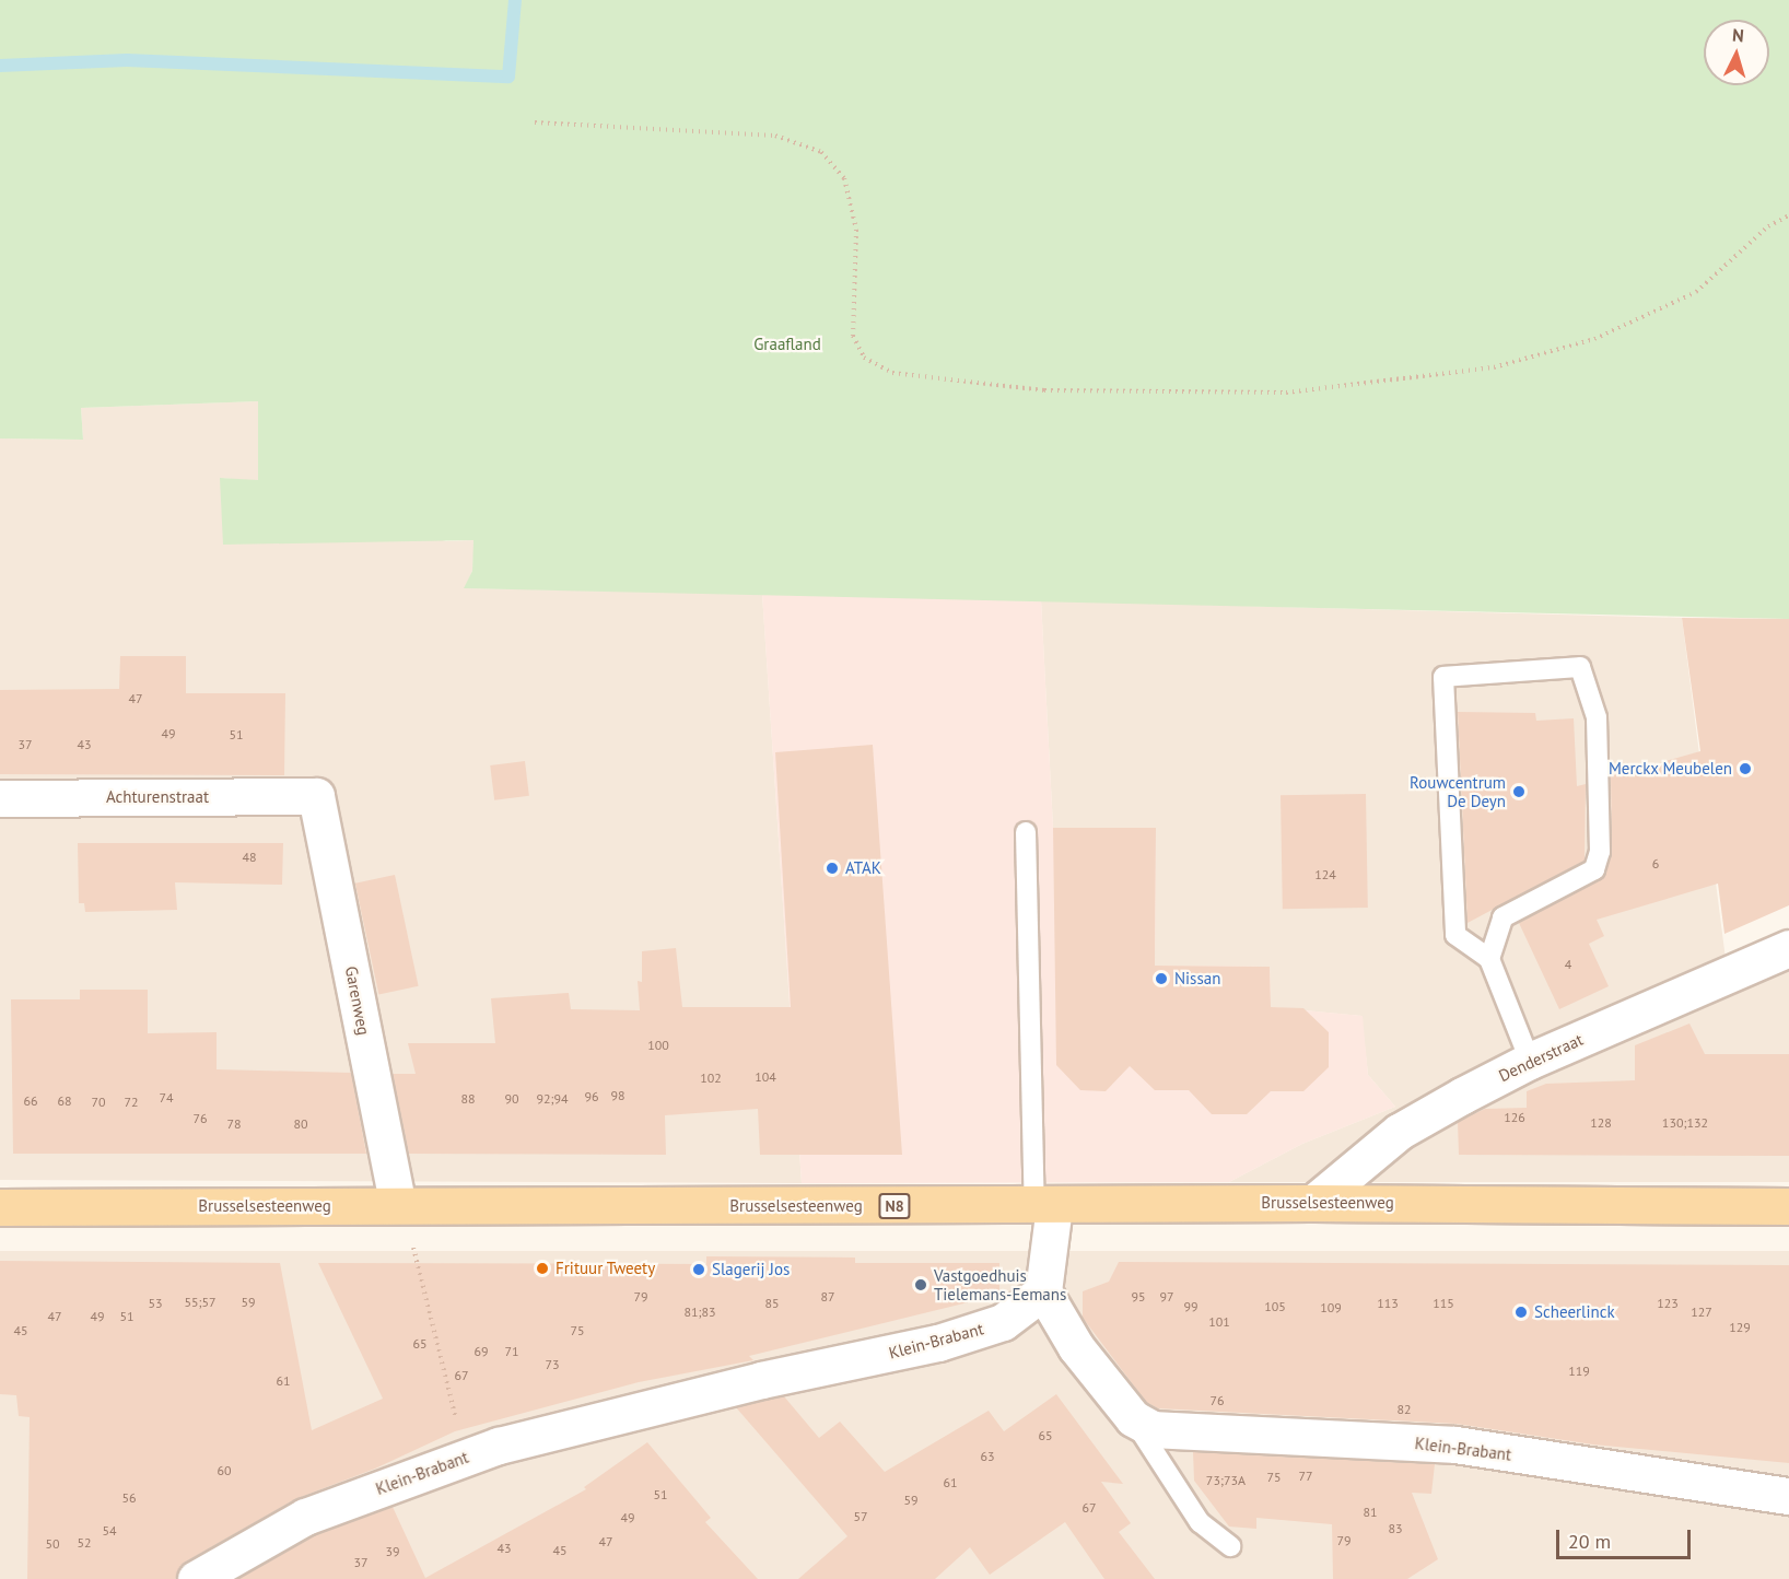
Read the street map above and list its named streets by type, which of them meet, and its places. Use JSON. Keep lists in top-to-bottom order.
{
  "streets": {
    "main road": ["Brusselsesteenweg", "N8"],
    "street": [
      "Achturenstraat",
      "Garenweg",
      "Denderstraat",
      "Klein-Brabant"
    ]
  },
  "crossings": [
    ["Achturenstraat", "Garenweg"],
    ["Garenweg", "Brusselsesteenweg"],
    ["Denderstraat", "Brusselsesteenweg"]
  ],
  "parks": ["Graafland"],
  "places": [
    "Merckx Meubelen",
    "Rouwcentrum De Deyn",
    "ATAK",
    "Nissan",
    "Frituur Tweety",
    "Slagerij Jos",
    "Vastgoedhuis Tielemans-Eemans",
    "Scheerlinck"
  ],
  "house_numbers": [
    "47",
    "49",
    "51",
    "37",
    "43",
    "48",
    "6",
    "124",
    "4",
    "100",
    "104",
    "102",
    "98",
    "96",
    "74",
    "88",
    "90",
    "92;94",
    "66",
    "68",
    "70",
    "72",
    "126",
    "76",
    "128",
    "130;132",
    "78",
    "80",
    "79",
    "87",
    "95",
    "97",
    "55;57",
    "59",
    "53",
    "85",
    "113",
    "115",
    "123",
    "99",
    "105",
    "109",
    "81;83",
    "127",
    "47",
    "49",
    "51",
    "101",
    "129",
    "45",
    "75",
    "65",
    "69",
    "71",
    "73",
    "119",
    "67",
    "61",
    "76",
    "82",
    "65",
    "63",
    "60",
    "77",
    "75",
    "73;73A",
    "61",
    "51",
    "56",
    "59",
    "67",
    "81",
    "57",
    "49",
    "83",
    "54",
    "79",
    "47",
    "52",
    "50",
    "43",
    "45",
    "39",
    "37"
  ],
  "scale_bar": "20 m",
  "north": "top"
}
